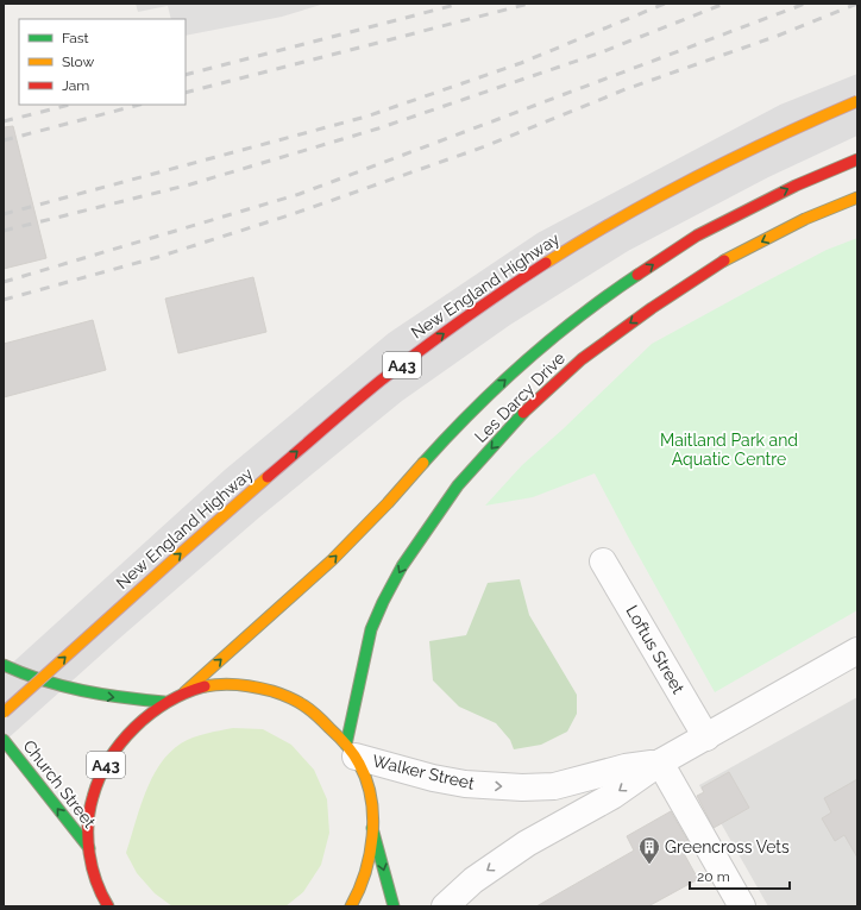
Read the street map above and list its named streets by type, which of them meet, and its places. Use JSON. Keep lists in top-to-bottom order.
{
  "streets": {
    "main road": [
      "New England Highway",
      "A43",
      "Les Darcy Drive",
      "Church Street"
    ],
    "street": ["Loftus Street", "Walker Street"]
  },
  "crossings": [
    ["A43", "Les Darcy Drive"],
    ["A43", "Walker Street"],
    ["A43", "Church Street"],
    ["Les Darcy Drive", "Walker Street"],
    ["Loftus Street", "Walker Street"]
  ],
  "one_way": ["Church Street"],
  "parks": ["Maitland Park and Aquatic Centre"],
  "places": {
    "building": ["Greencross Vets"]
  },
  "legend": ["Fast", "Slow", "Jam"],
  "scale_bar": "20 m"
}
